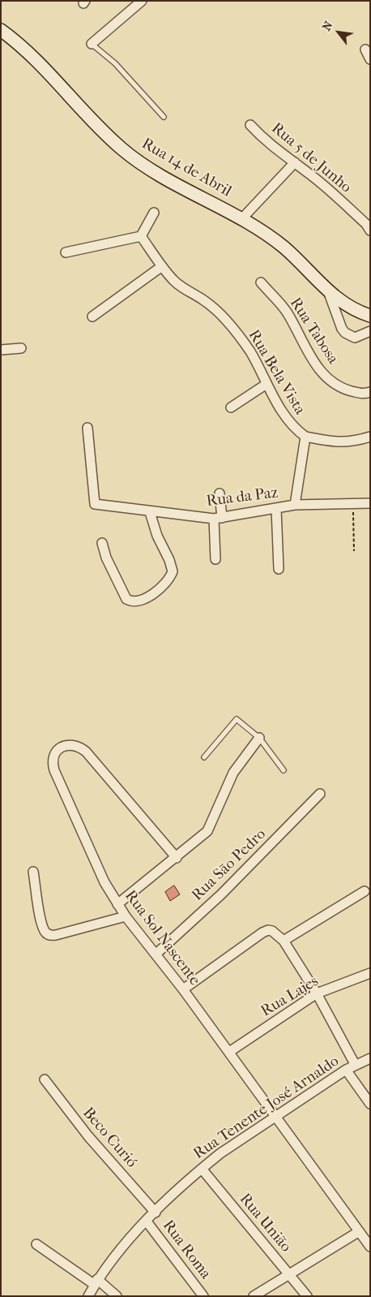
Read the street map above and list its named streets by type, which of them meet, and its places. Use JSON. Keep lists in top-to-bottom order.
{
  "streets": {
    "street": [
      "Rua 5 de Junho",
      "Rua 14 de Abril",
      "Rua Tabosa",
      "Rua Bela Vista",
      "Rua da Paz",
      "Rua São Pedro",
      "Rua Sol Nascente",
      "Rua Lajes",
      "Rua Tenente José Arnaldo",
      "Beco Curió",
      "Rua União",
      "Rua Roma"
    ]
  },
  "crossings": [
    ["Rua Bela Vista", "Rua da Paz"],
    ["Rua São Pedro", "Rua Sol Nascente"],
    ["Rua Sol Nascente", "Rua Lajes"],
    ["Rua Sol Nascente", "Rua Tenente José Arnaldo"],
    ["Rua Tenente José Arnaldo", "Beco Curió"],
    ["Rua Tenente José Arnaldo", "Rua União"],
    ["Rua Tenente José Arnaldo", "Rua Roma"]
  ],
  "north": "top left"
}
